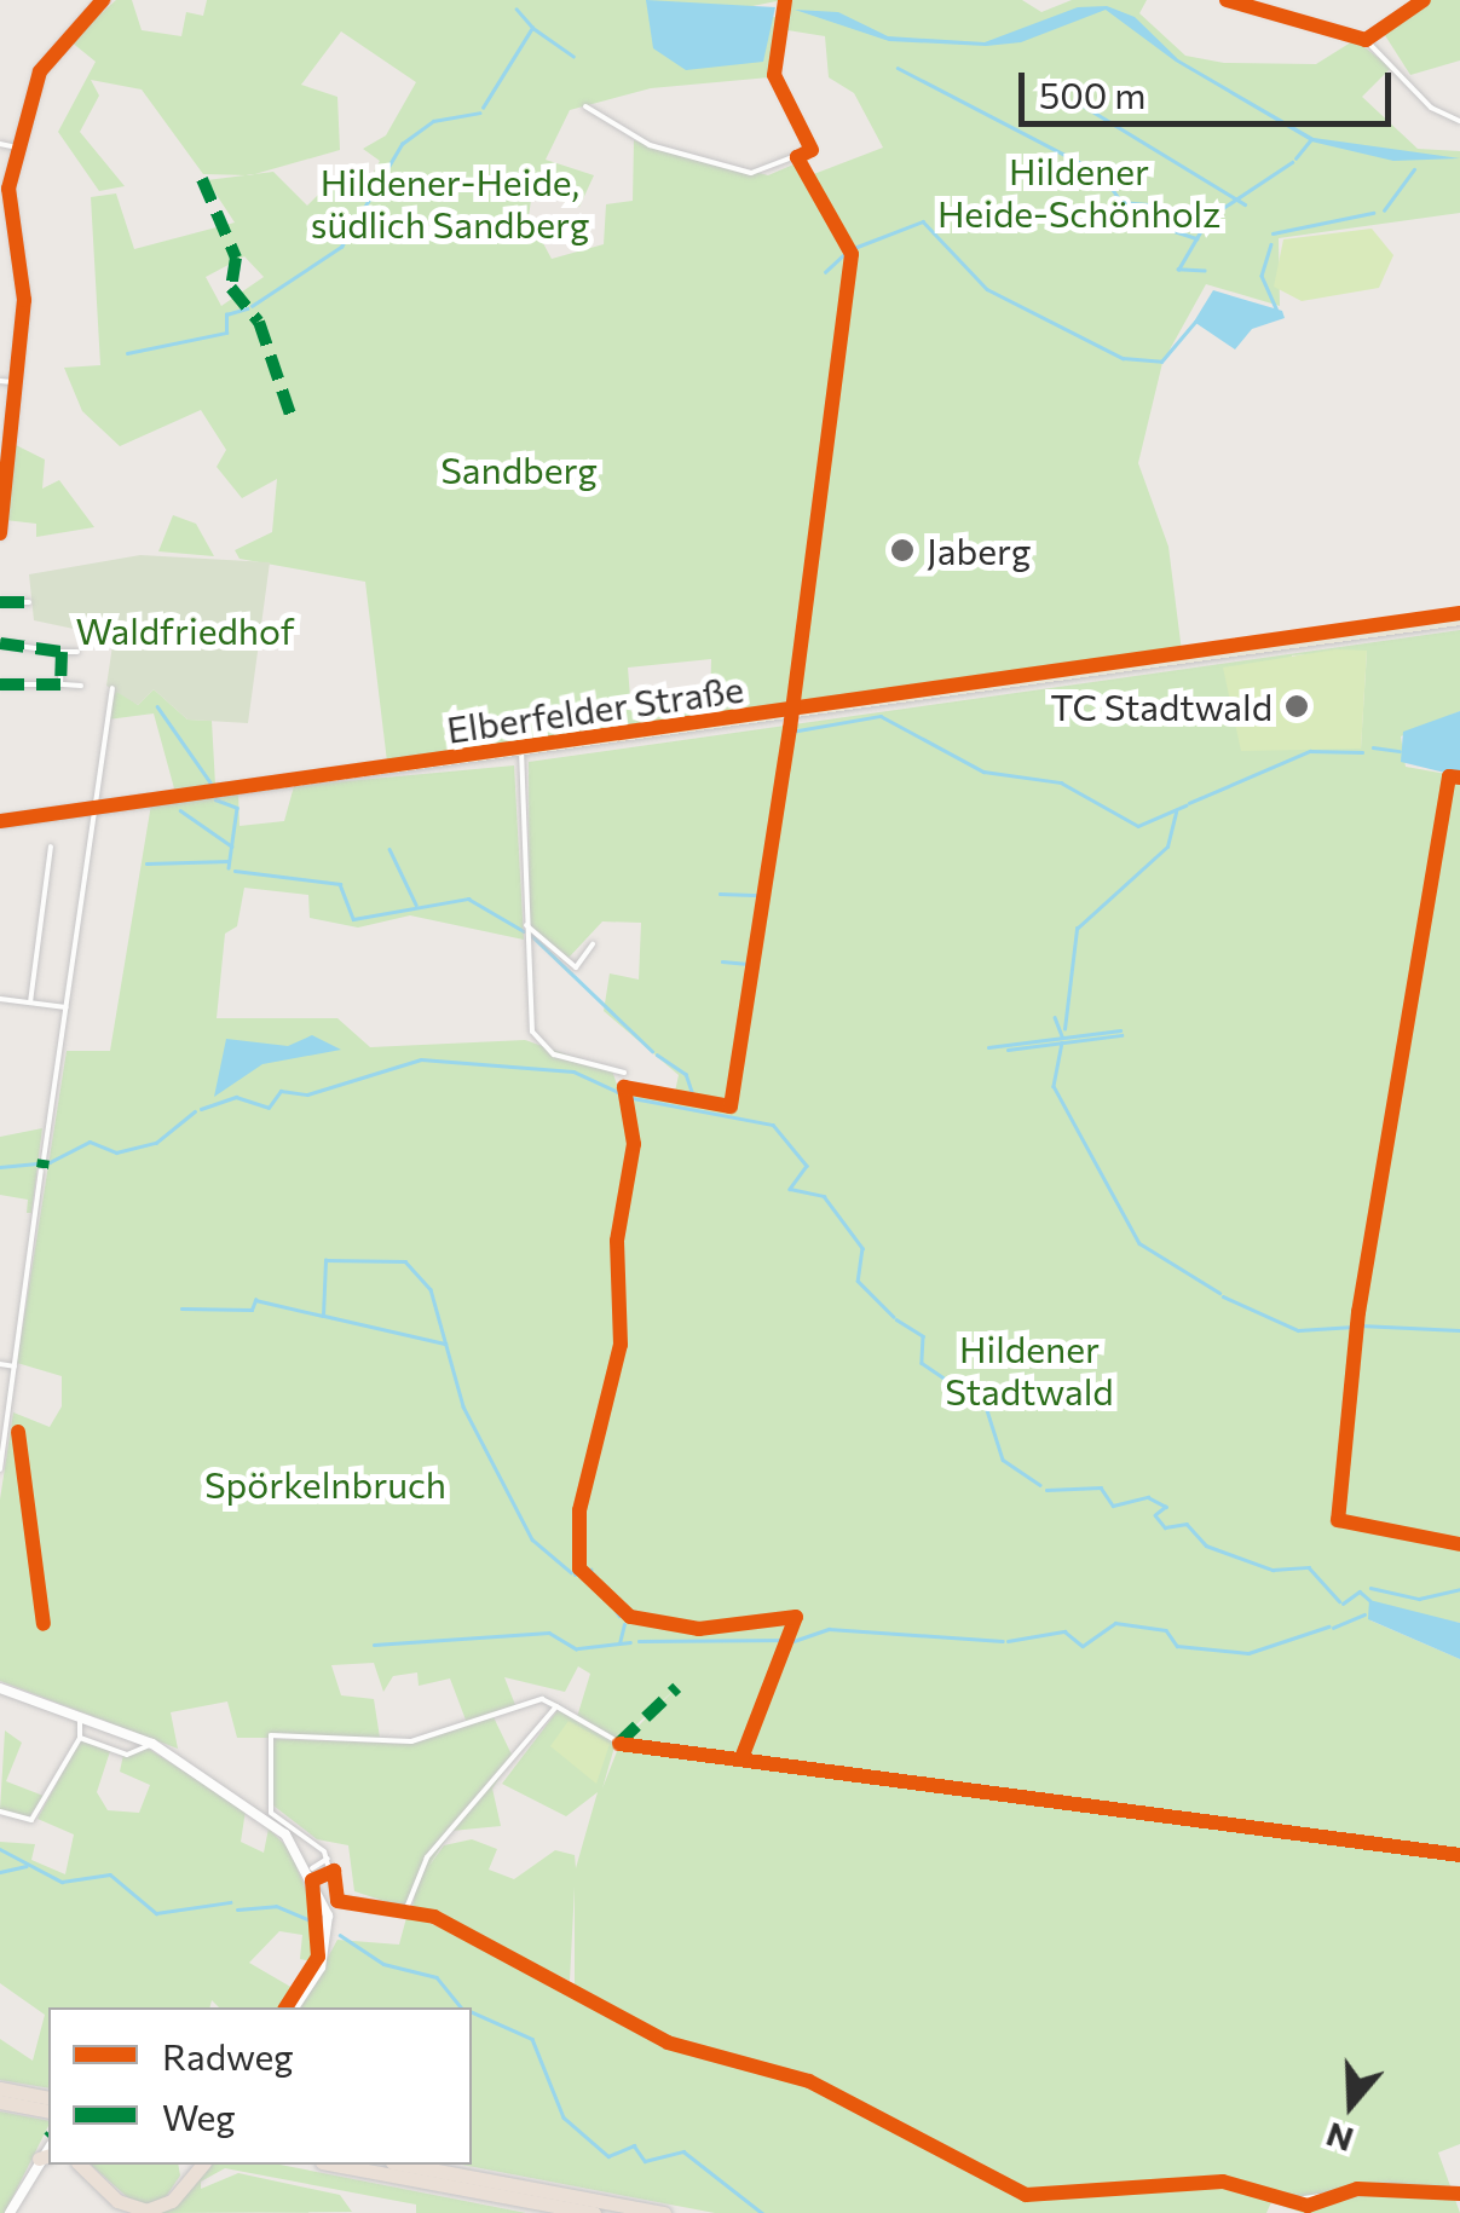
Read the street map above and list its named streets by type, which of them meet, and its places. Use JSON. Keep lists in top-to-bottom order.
{
  "streets": {
    "main road": ["Elberfelder Straße"]
  },
  "parks": [
    "Hildener Heide-Schönholz",
    "Hildener-Heide, südlich Sandberg",
    "Sandberg",
    "Waldfriedhof",
    "Hildener Stadtwald",
    "Spörkelnbruch"
  ],
  "places": ["Jaberg", "TC Stadtwald"],
  "legend": ["Radweg", "Weg"],
  "scale_bar": "500 m",
  "north": "bottom"
}
